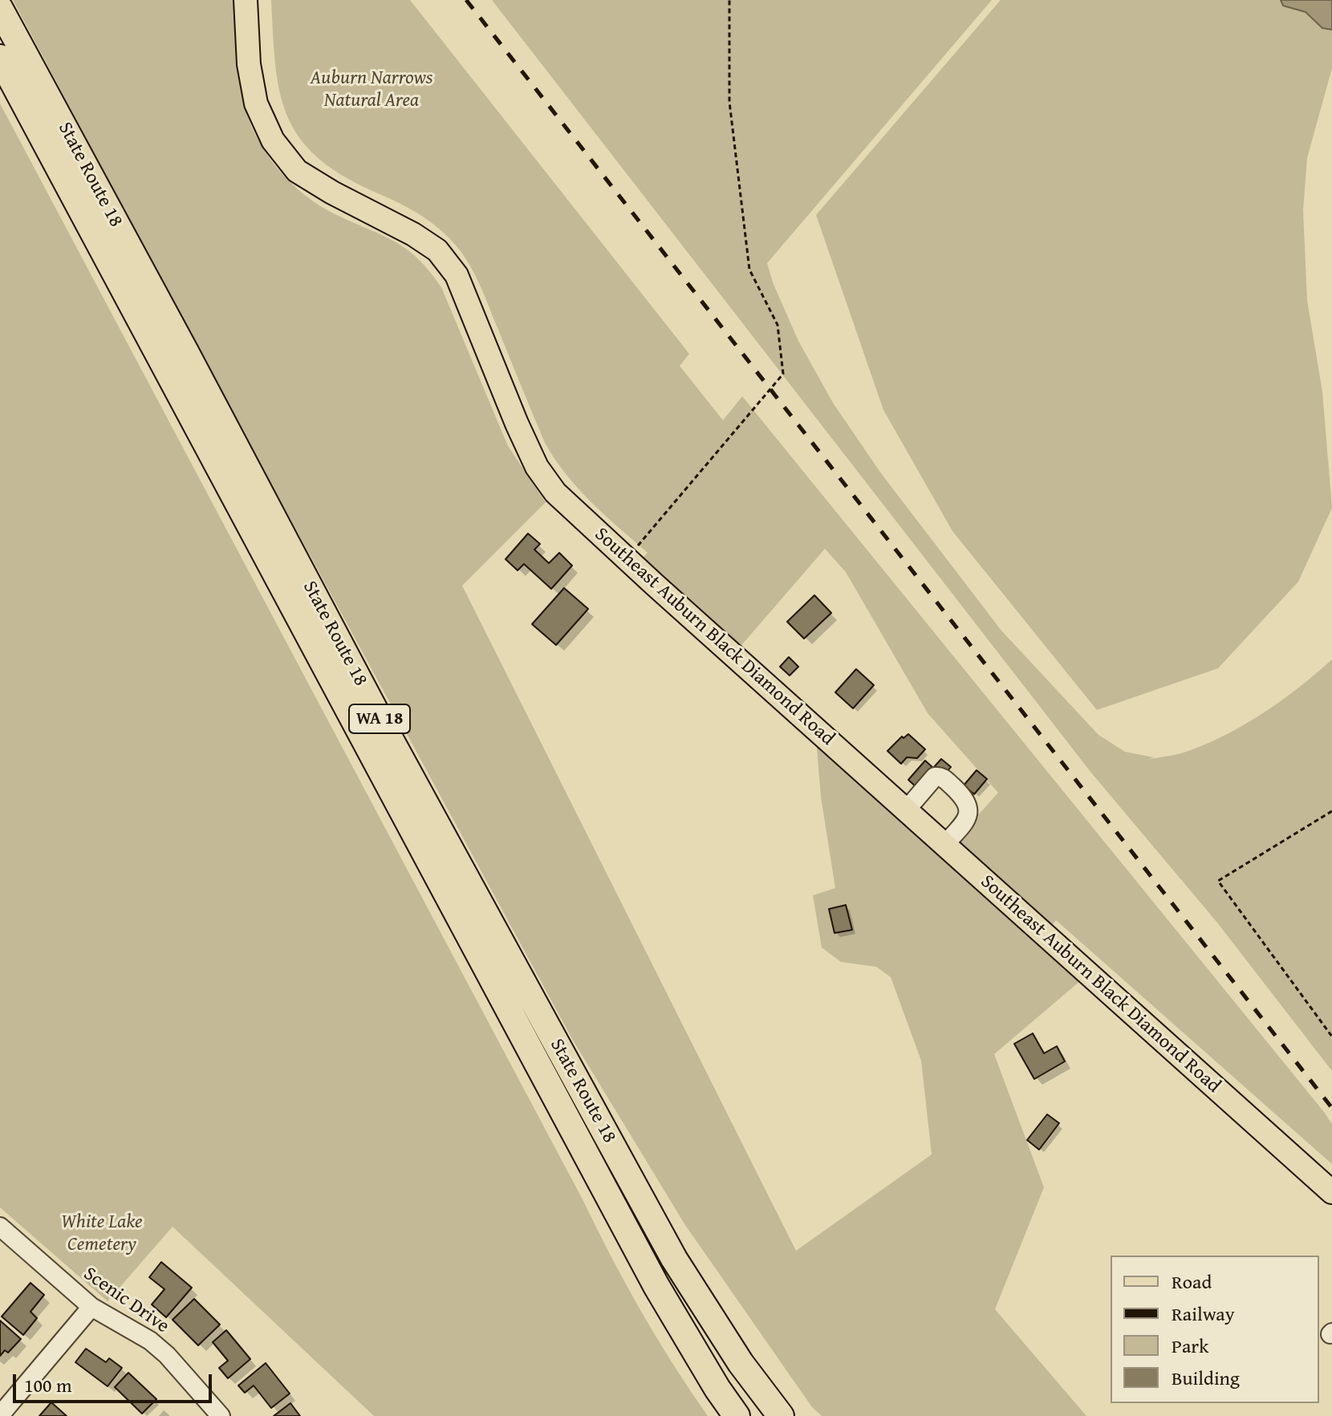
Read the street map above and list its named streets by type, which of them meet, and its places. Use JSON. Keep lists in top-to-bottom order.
{
  "streets": {
    "highway": ["State Route 18", "WA 18"],
    "main road": ["Southeast Auburn Black Diamond Road"],
    "street": ["Scenic Drive"]
  },
  "parks": ["Auburn Narrows Natural Area", "White Lake Cemetery"],
  "legend": [
    "Road",
    "Railway",
    "Park",
    "Building"
  ],
  "scale_bar": "100 m"
}
